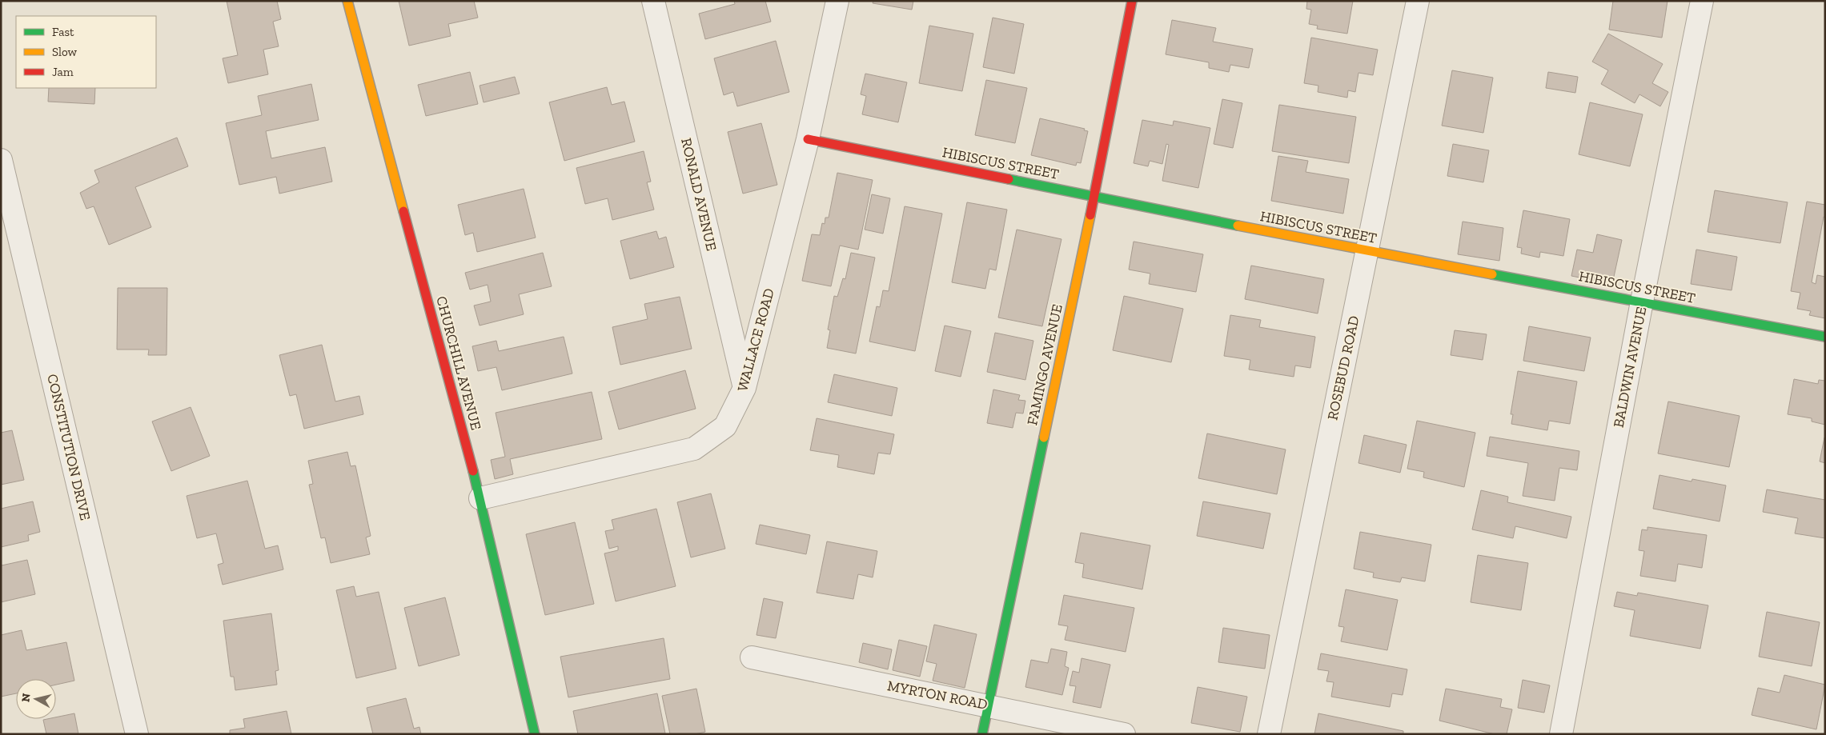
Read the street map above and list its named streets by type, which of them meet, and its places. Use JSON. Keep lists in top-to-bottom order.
{
  "streets": {
    "street": [
      "HIBISCUS STREET",
      "RONALD AVENUE",
      "WALLACE ROAD",
      "CHURCHILL AVENUE",
      "FAMINGO AVENUE",
      "BALDWIN AVENUE",
      "ROSEBUD ROAD",
      "CONSTITUTION DRIVE",
      "MYRTON ROAD"
    ]
  },
  "crossings": [
    ["HIBISCUS STREET", "WALLACE ROAD"],
    ["HIBISCUS STREET", "FAMINGO AVENUE"],
    ["HIBISCUS STREET", "BALDWIN AVENUE"],
    ["HIBISCUS STREET", "ROSEBUD ROAD"],
    ["RONALD AVENUE", "WALLACE ROAD"],
    ["WALLACE ROAD", "CHURCHILL AVENUE"],
    ["FAMINGO AVENUE", "MYRTON ROAD"]
  ],
  "legend": ["Fast", "Slow", "Jam"],
  "north": "left"
}
